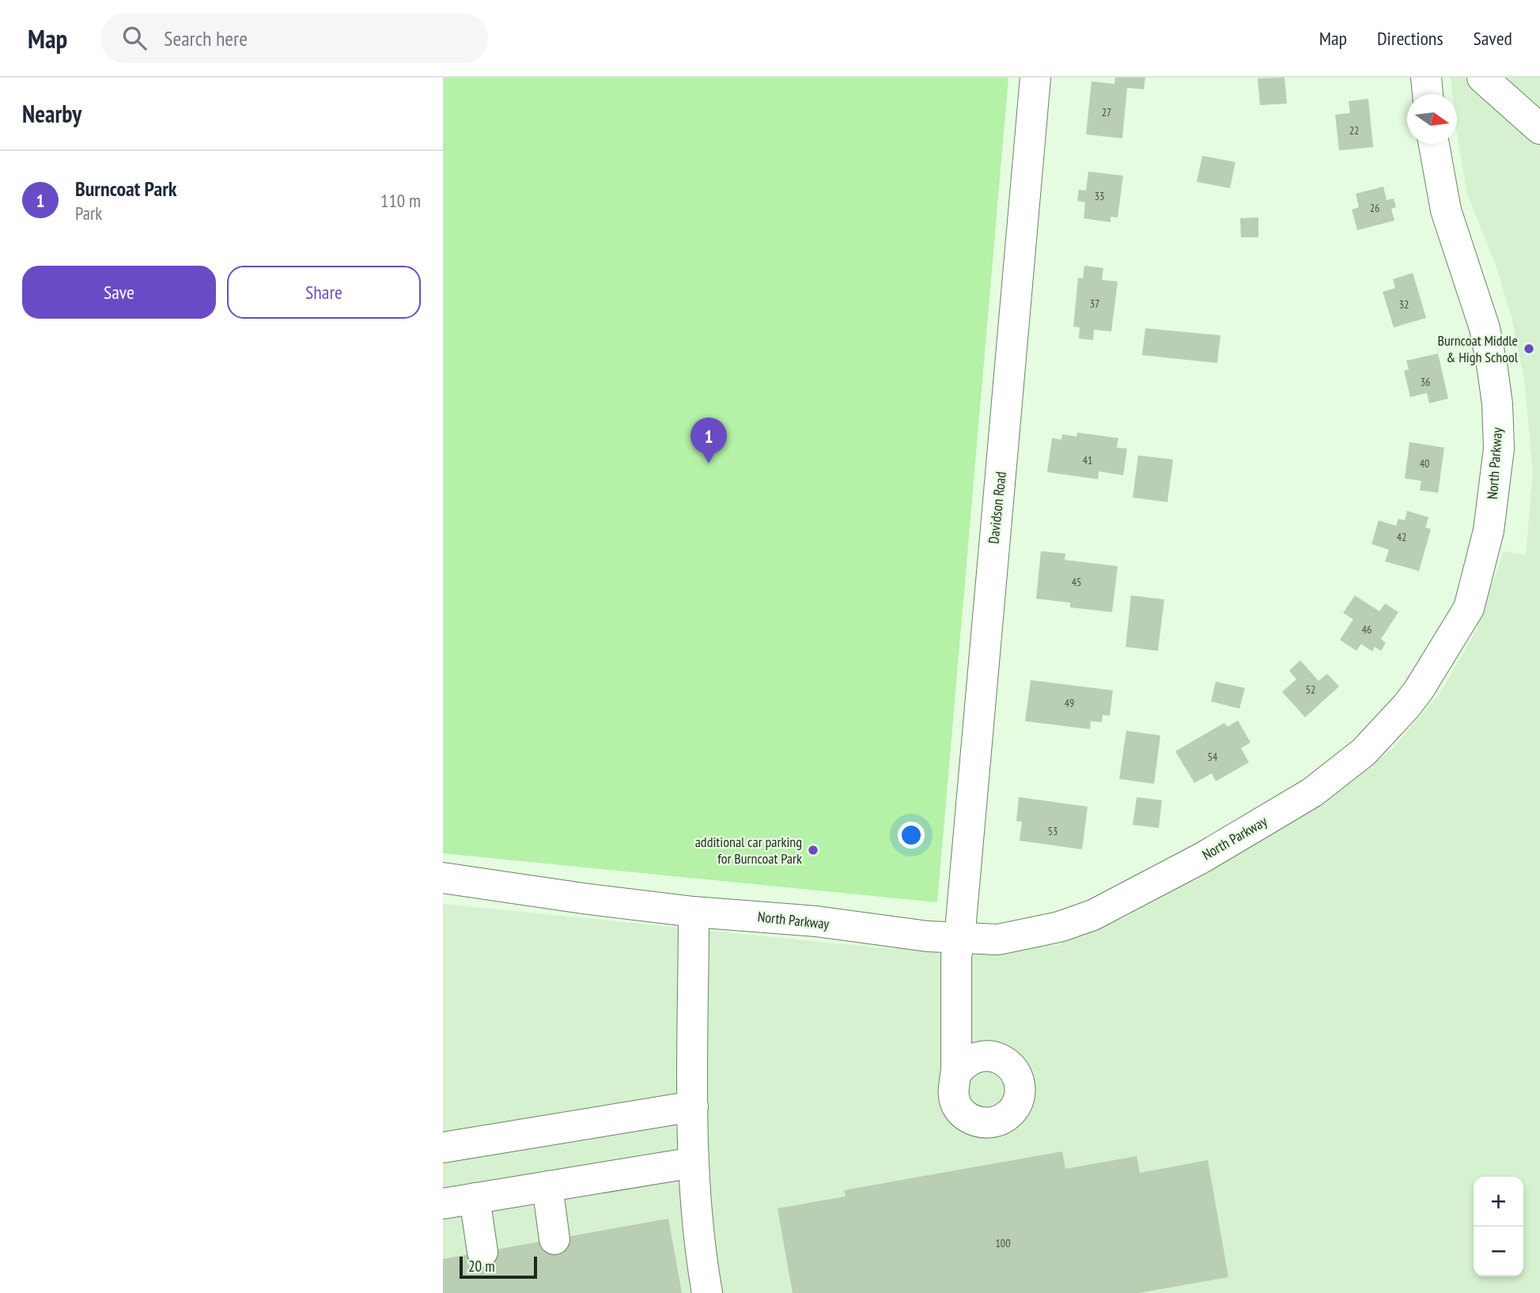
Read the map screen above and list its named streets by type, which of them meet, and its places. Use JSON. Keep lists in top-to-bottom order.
{
  "streets": {
    "street": ["North Parkway", "Davidson Road"]
  },
  "crossings": [
    ["North Parkway", "Davidson Road"]
  ],
  "places": ["Burncoat Middle & High School", "additional car parking for Burncoat Park"],
  "house_numbers": [
    "27",
    "22",
    "33",
    "26",
    "37",
    "32",
    "36",
    "41",
    "40",
    "42",
    "45",
    "46",
    "52",
    "49",
    "54",
    "53",
    "100"
  ],
  "scale_bar": "20 m",
  "north": "right",
  "page": {
    "header": "Map",
    "search": "Search here",
    "nav": ["Map", "Directions", "Saved"],
    "heading": "Nearby",
    "list": [
      {
        "mark": "1",
        "name": "Burncoat Park",
        "note": "Park",
        "value": "110 m"
      }
    ],
    "buttons": ["Save", "Share"],
    "pins": "1",
    "map_buttons": ["+", "−"],
    "scale": "20 m"
  }
}
